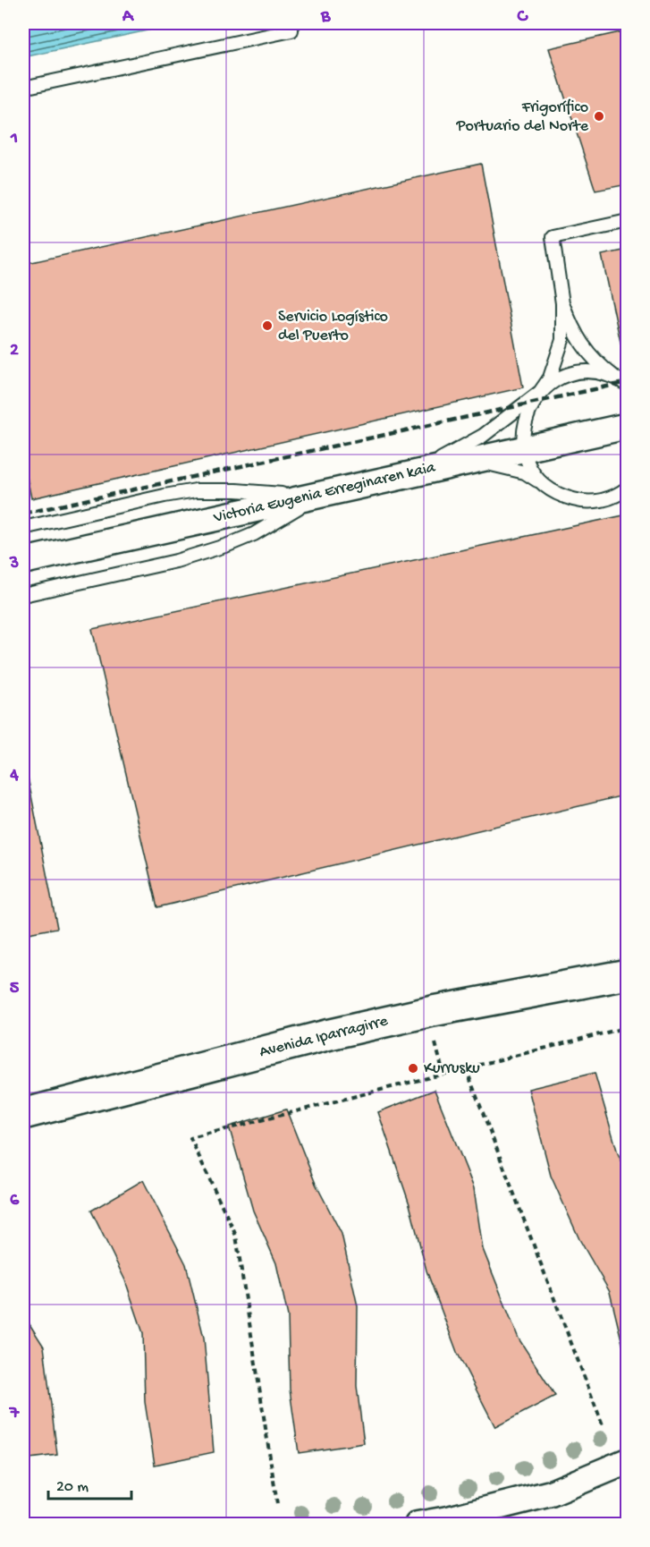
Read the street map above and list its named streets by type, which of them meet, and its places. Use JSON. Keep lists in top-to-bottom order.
{
  "streets": {
    "street": ["Victoria Eugenia Erreginaren kaia", "Avenida Iparragirre"]
  },
  "places": ["Frigorífico Portuario del Norte", "Servicio Logístico del Puerto", "Kurrusku"],
  "scale_bar": "20 m",
  "grid": {
    "columns": ["A", "B", "C"],
    "rows": [
      "1",
      "2",
      "3",
      "4",
      "5",
      "6",
      "7"
    ]
  }
}
